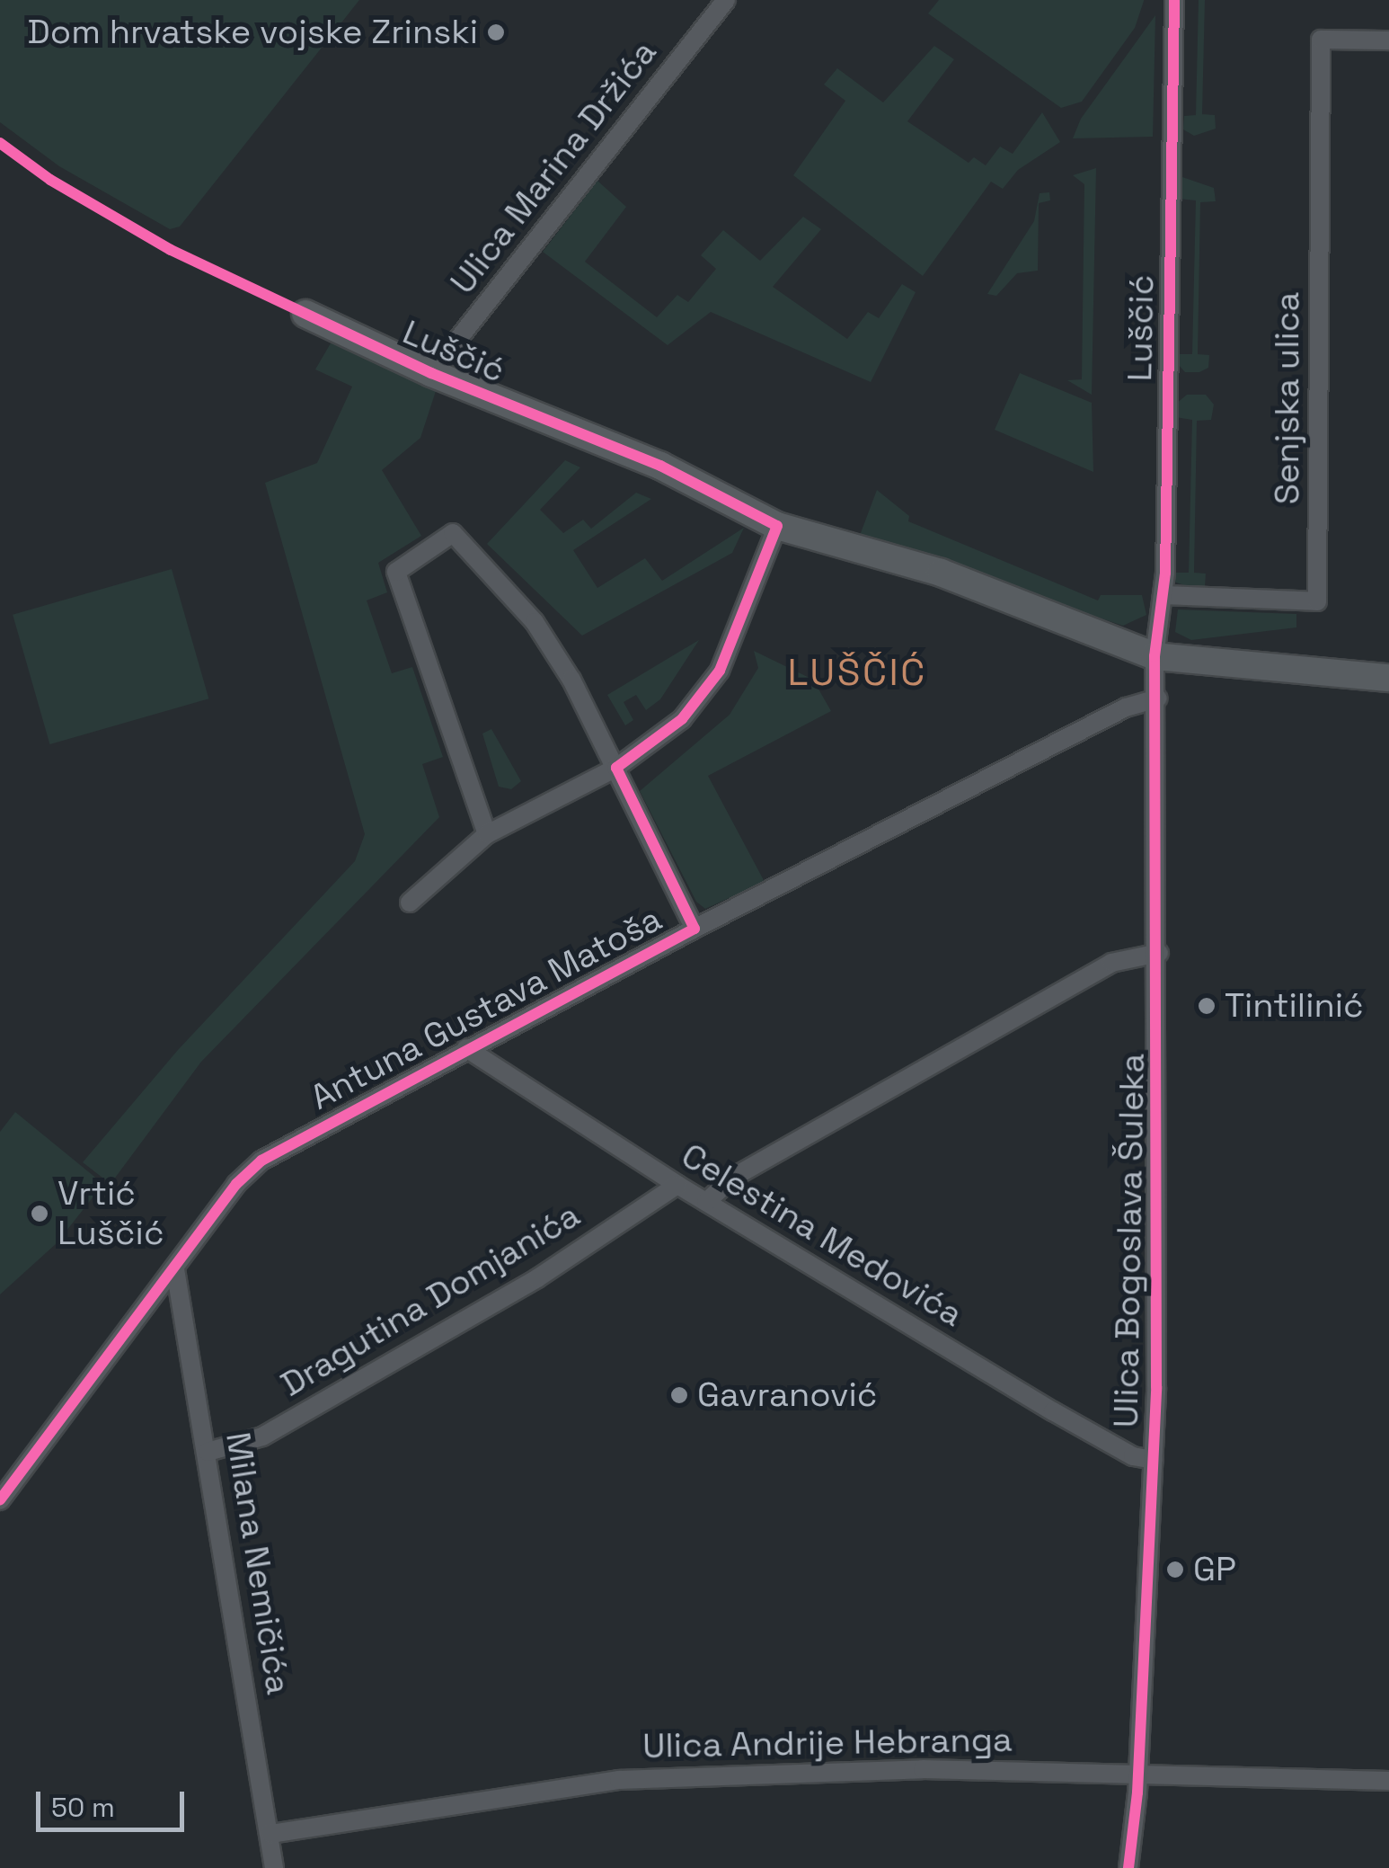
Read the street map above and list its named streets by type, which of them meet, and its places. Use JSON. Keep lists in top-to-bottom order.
{
  "streets": {
    "main road": ["Luščić"],
    "street": [
      "Ulica Marina Držića",
      "Senjska ulica",
      "Antuna Gustava Matoša",
      "Celestina Medovića",
      "Ulica Bogoslava Šuleka",
      "Dragutina Domjanića",
      "Milana Nemičića",
      "Ulica Andrije Hebranga"
    ]
  },
  "crossings": [
    ["Ulica Marina Držića", "Luščić"],
    ["Luščić", "Senjska ulica"],
    ["Luščić", "Ulica Bogoslava Šuleka"],
    ["Antuna Gustava Matoša", "Celestina Medovića"],
    ["Antuna Gustava Matoša", "Ulica Bogoslava Šuleka"],
    ["Antuna Gustava Matoša", "Milana Nemičića"],
    ["Celestina Medovića", "Ulica Bogoslava Šuleka"],
    ["Celestina Medovića", "Dragutina Domjanića"],
    ["Ulica Bogoslava Šuleka", "Ulica Andrije Hebranga"],
    ["Dragutina Domjanića", "Milana Nemičića"],
    ["Milana Nemičića", "Ulica Andrije Hebranga"]
  ],
  "districts": ["LUŠČIĆ"],
  "places": [
    "Dom hrvatske vojske Zrinski",
    "Tintilinić",
    "Vrtić Luščić",
    "Gavranović",
    "GP"
  ],
  "scale_bar": "50 m"
}
